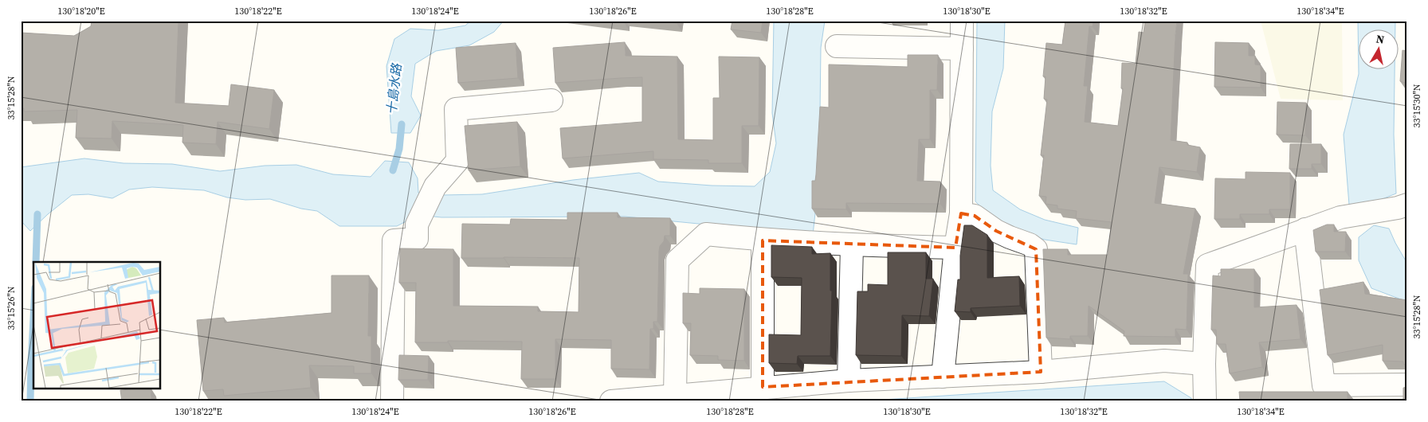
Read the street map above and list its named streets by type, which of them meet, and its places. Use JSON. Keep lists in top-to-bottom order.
{
  "water": ["十島水路"],
  "north": "top",
  "coordinates": [
    "130°18'20\"E",
    "130°18'22\"E",
    "130°18'24\"E",
    "130°18'26\"E",
    "130°18'28\"E",
    "130°18'30\"E",
    "130°18'32\"E",
    "130°18'34\"E",
    "33°15'28\"N",
    "33°15'30\"N",
    "33°15'26\"N"
  ]
}
